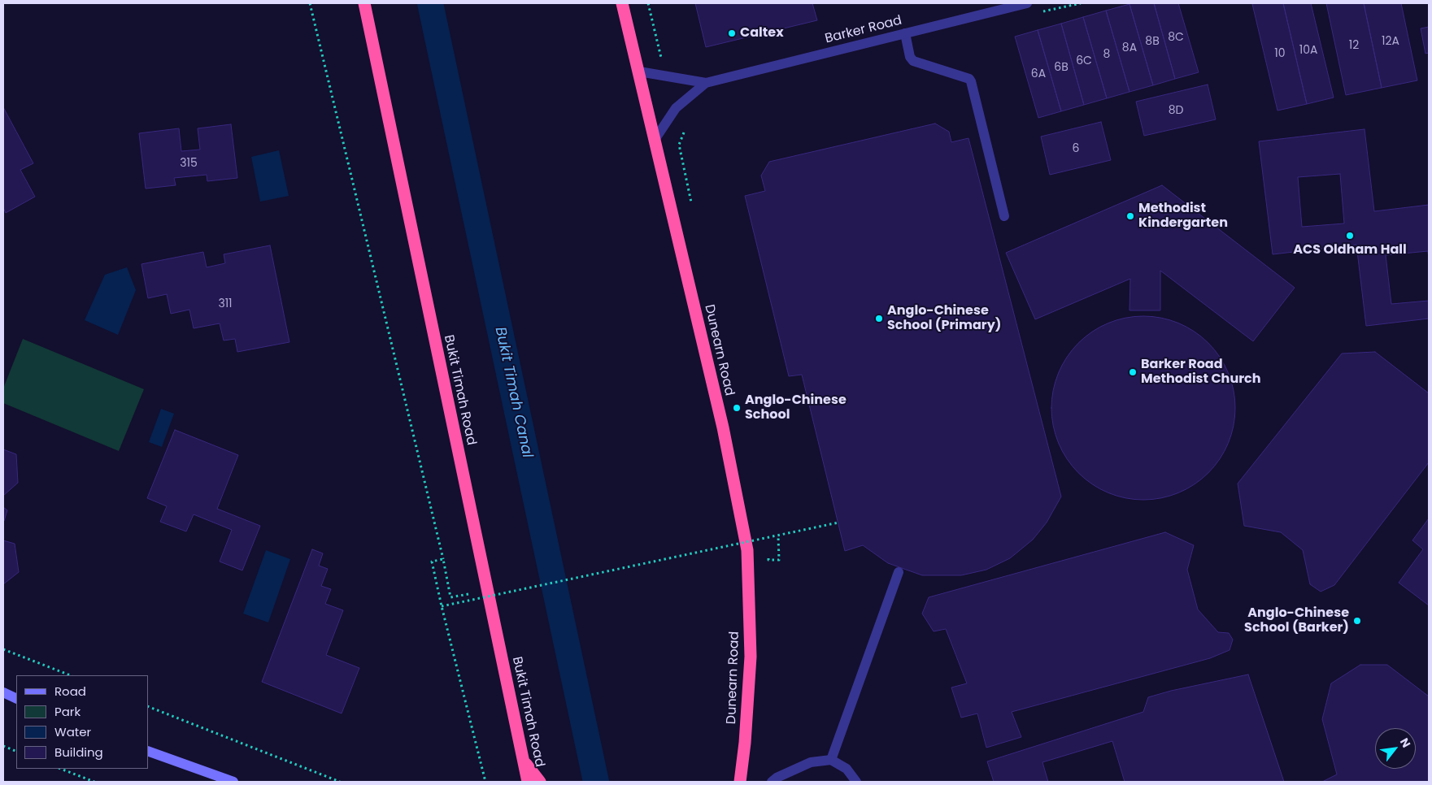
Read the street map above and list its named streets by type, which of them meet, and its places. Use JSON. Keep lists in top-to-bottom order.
{
  "streets": {
    "highway": ["Dunearn Road", "Bukit Timah Road"],
    "street": ["Barker Road"]
  },
  "crossings": [
    ["Barker Road", "Dunearn Road"]
  ],
  "water": ["Bukit Timah Canal"],
  "places": [
    "Caltex",
    "Methodist Kindergarten",
    "ACS Oldham Hall",
    "Anglo-Chinese School (Primary)",
    "Barker Road Methodist Church",
    "Anglo-Chinese School",
    "Anglo-Chinese School (Barker)"
  ],
  "house_numbers": [
    "8C",
    "8B",
    "12A",
    "12",
    "8A",
    "10A",
    "10",
    "8",
    "6C",
    "6B",
    "6A",
    "8D",
    "6",
    "315",
    "311"
  ],
  "legend": [
    "Road",
    "Park",
    "Water",
    "Building"
  ],
  "north": "top right"
}
